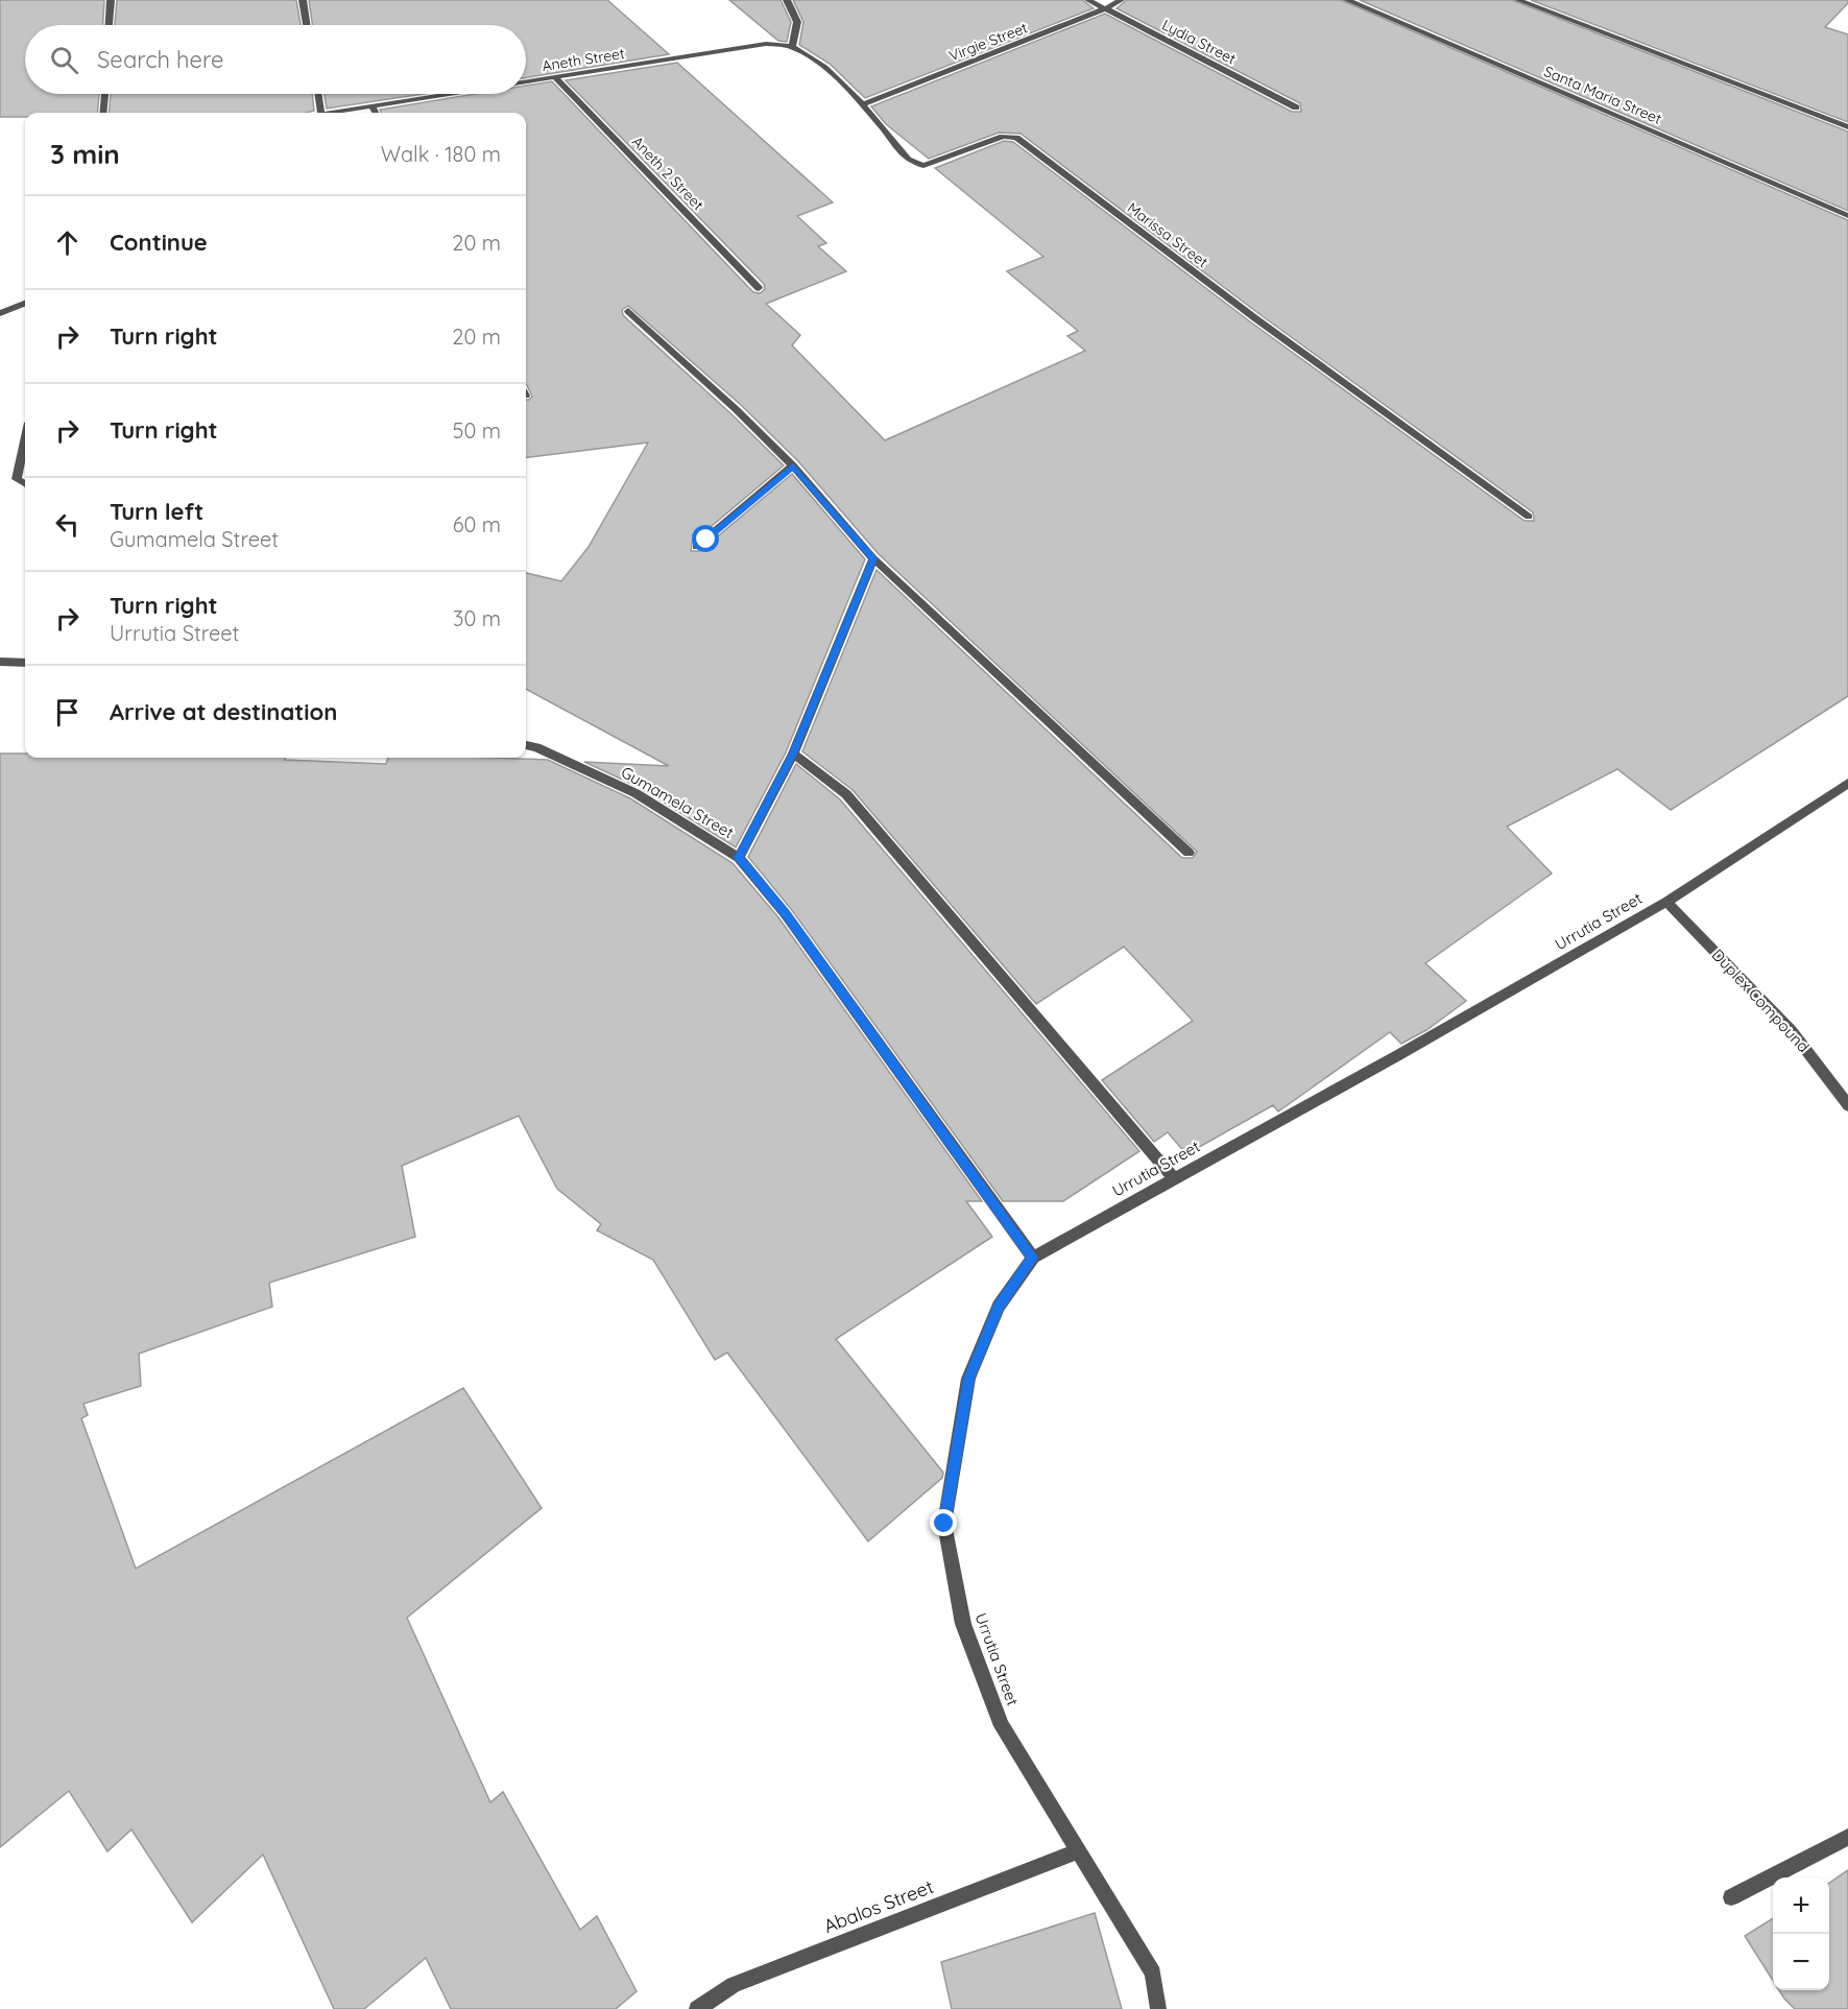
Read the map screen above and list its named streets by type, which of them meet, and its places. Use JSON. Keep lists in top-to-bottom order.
{
  "streets": {
    "street": [
      "Virgie Street",
      "Lydia Street",
      "Aneth Street",
      "Santa Maria Street",
      "Aneth 2 Street",
      "Marissa Street",
      "Gumamela Street",
      "Urrutia Street",
      "Duplex Compound",
      "Abalos Street"
    ]
  },
  "crossings": [
    ["Virgie Street", "Lydia Street"],
    ["Virgie Street", "Marissa Street"],
    ["Aneth Street", "Aneth 2 Street"],
    ["Aneth Street", "Marissa Street"],
    ["Gumamela Street", "Urrutia Street"],
    ["Urrutia Street", "Duplex Compound"],
    ["Urrutia Street", "Abalos Street"]
  ],
  "page": {
    "search": "Search here",
    "heading": ["3 min", "Walk · 180 m"],
    "list": [
      ["Continue", "20 m"],
      ["Turn right", "20 m"],
      ["Turn right", "50 m"],
      ["Turn left", "Gumamela Street", "60 m"],
      ["Turn right", "Urrutia Street", "30 m"],
      "Arrive at destination"
    ],
    "map_buttons": ["+", "−"]
  }
}
